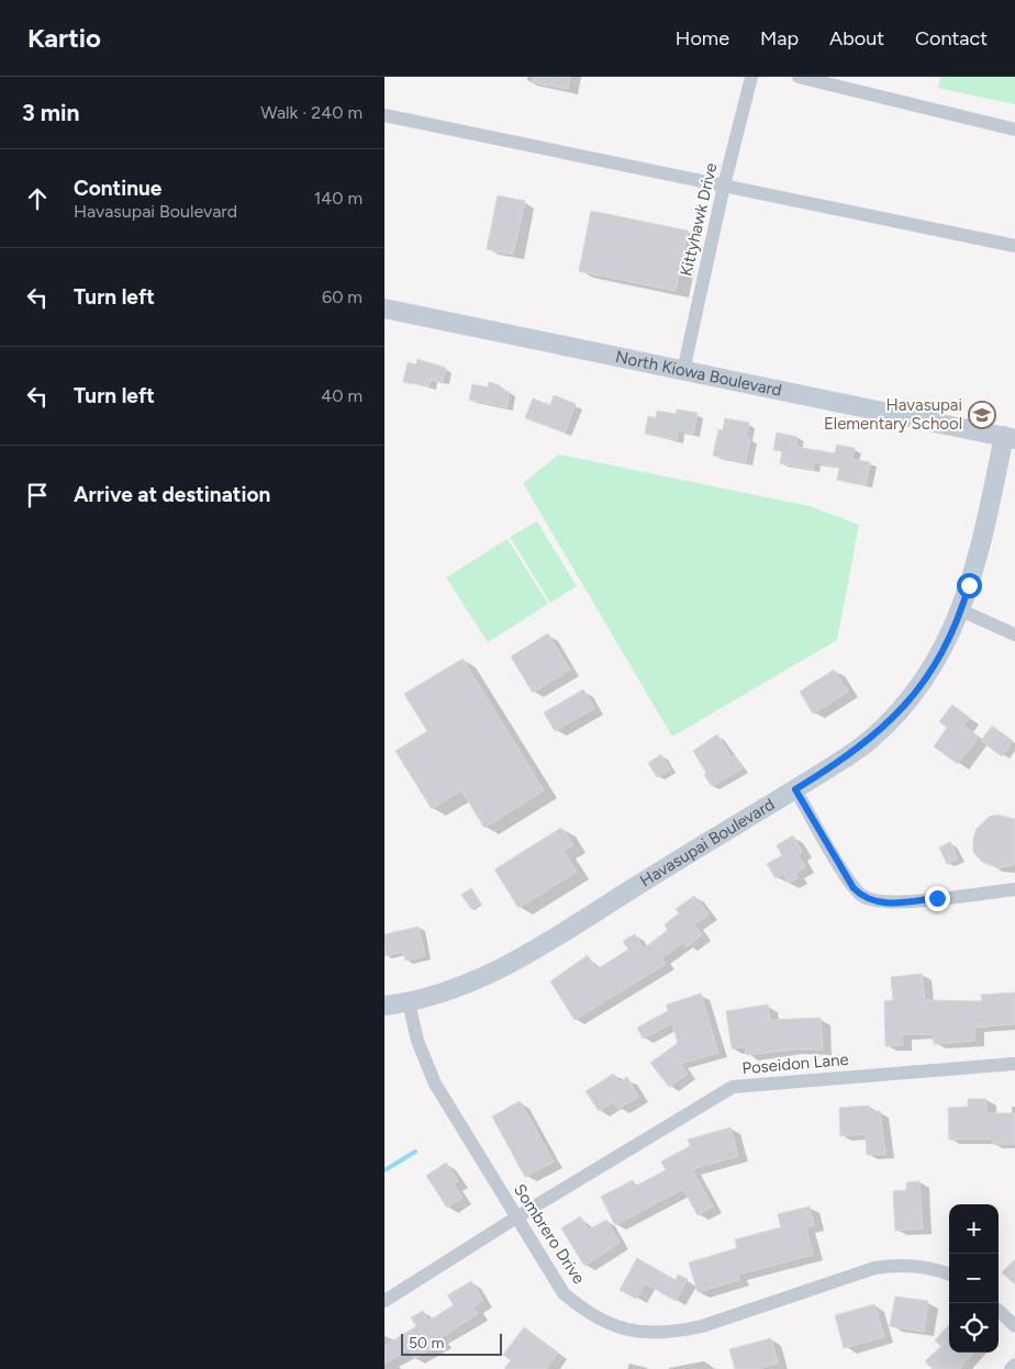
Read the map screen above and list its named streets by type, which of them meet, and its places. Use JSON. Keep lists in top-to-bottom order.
{
  "streets": {
    "street": [
      "Kittyhawk Drive",
      "North Kiowa Boulevard",
      "Havasupai Boulevard",
      "Poseidon Lane",
      "Sombrero Drive"
    ]
  },
  "crossings": [
    ["Kittyhawk Drive", "North Kiowa Boulevard"],
    ["North Kiowa Boulevard", "Havasupai Boulevard"],
    ["Havasupai Boulevard", "Sombrero Drive"],
    ["Poseidon Lane", "Sombrero Drive"]
  ],
  "places": {
    "school or university": ["Havasupai Elementary School"]
  },
  "scale_bar": "50 m",
  "page": {
    "header": "Kartio",
    "nav": [
      "Home",
      "Map",
      "About",
      "Contact"
    ],
    "heading": ["3 min", "Walk · 240 m"],
    "list": [
      ["Continue", "Havasupai Boulevard", "140 m"],
      ["Turn left", "60 m"],
      ["Turn left", "40 m"],
      "Arrive at destination"
    ],
    "map_buttons": ["+", "−"],
    "scale": "50 m"
  }
}
